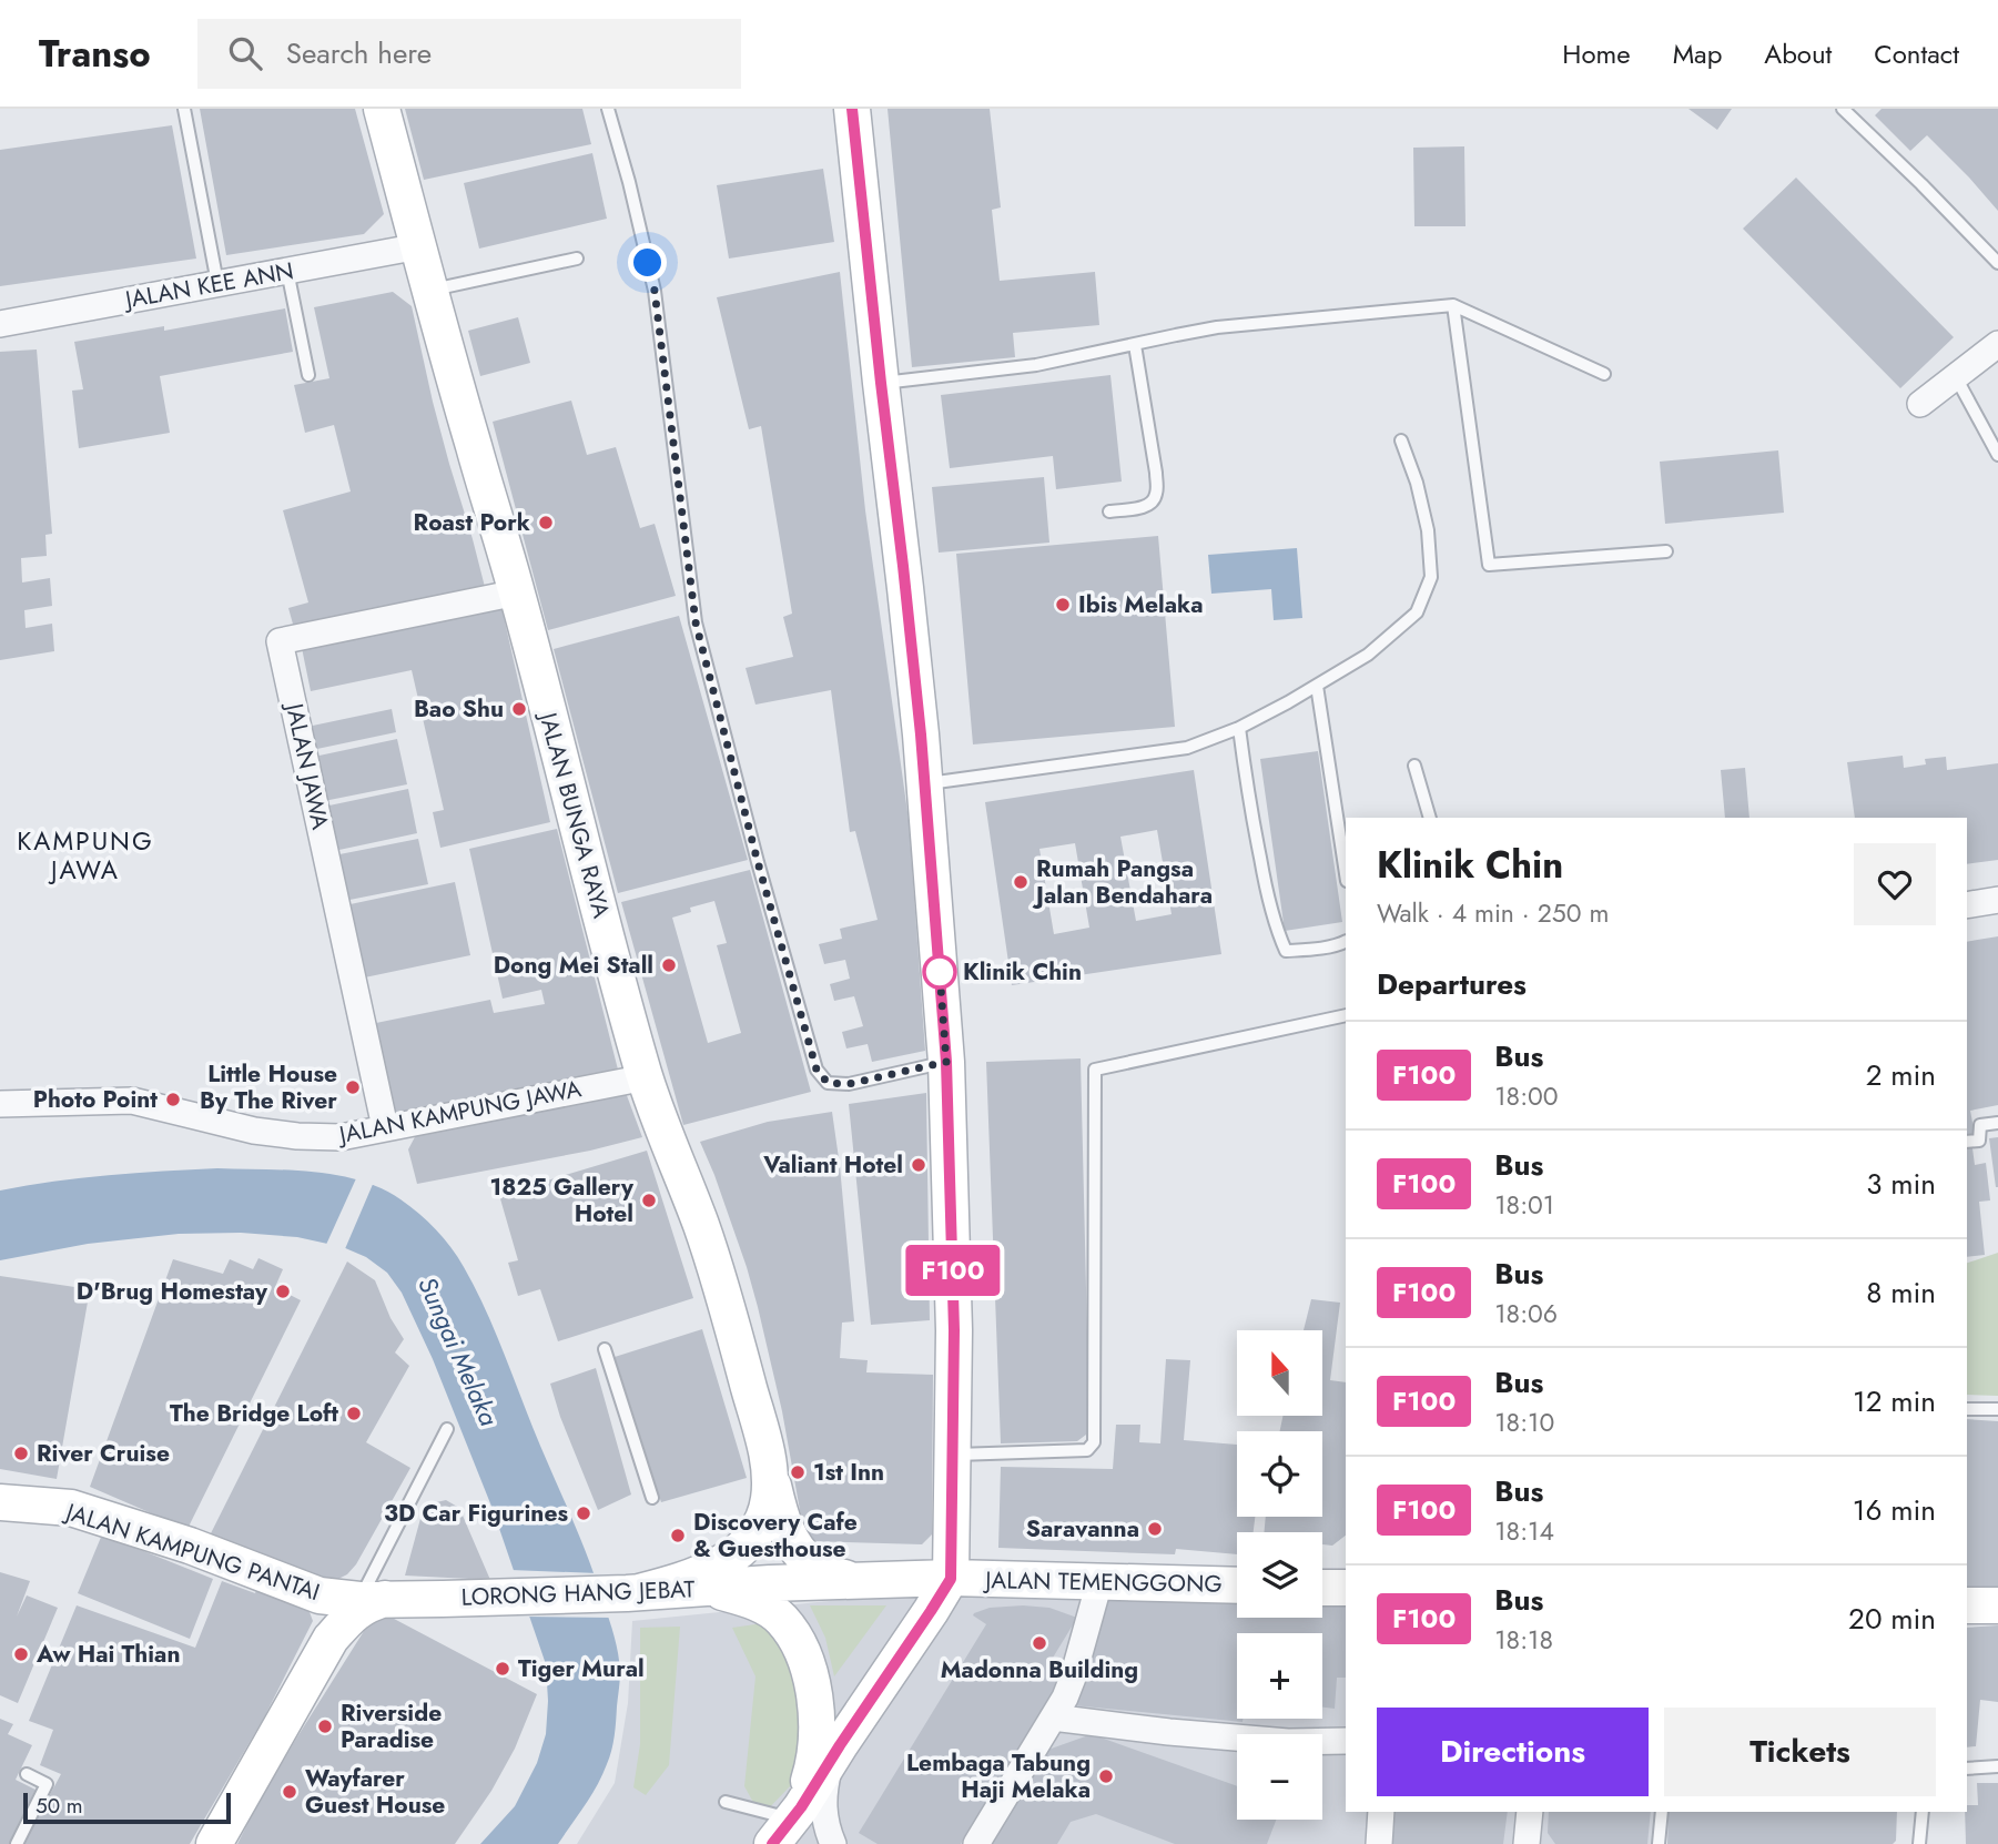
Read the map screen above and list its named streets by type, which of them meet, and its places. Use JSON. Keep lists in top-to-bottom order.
{
  "streets": {
    "street": [
      "JALAN KEE ANN",
      "JALAN JAWA",
      "JALAN BUNGA RAYA",
      "JALAN KAMPUNG JAWA",
      "JALAN KAMPUNG PANTAI",
      "JALAN TEMENGGONG",
      "LORONG HANG JEBAT"
    ]
  },
  "crossings": [
    ["JALAN KEE ANN", "JALAN BUNGA RAYA"],
    ["JALAN JAWA", "JALAN BUNGA RAYA"],
    ["JALAN JAWA", "JALAN KAMPUNG JAWA"],
    ["JALAN BUNGA RAYA", "JALAN KAMPUNG JAWA"],
    ["JALAN BUNGA RAYA", "LORONG HANG JEBAT"],
    ["JALAN KAMPUNG PANTAI", "LORONG HANG JEBAT"],
    ["JALAN TEMENGGONG", "LORONG HANG JEBAT"]
  ],
  "districts": ["KAMPUNG JAWA"],
  "water": ["Sungai Melaka"],
  "places": [
    "Roast Pork",
    "Ibis Melaka",
    "Bao Shu",
    "Rumah Pangsa Jalan Bendahara",
    "Dong Mei Stall",
    "Klinik Chin",
    "Little House By The River",
    "Photo Point",
    "Valiant Hotel",
    "1825 Gallery Hotel",
    "D'Brug Homestay",
    "The Bridge Loft",
    "River Cruise",
    "1st Inn",
    "3D Car Figurines",
    "Saravanna",
    "Discovery Cafe & Guesthouse",
    "Madonna Building",
    "Aw Hai Thian",
    "Tiger Mural",
    "Riverside Paradise",
    "Lembaga Tabung Haji Melaka",
    "Wayfarer Guest House"
  ],
  "lines": ["bus line F100"],
  "scale_bar": "50 m",
  "north": "top",
  "page": {
    "header": "Transo",
    "search": "Search here",
    "nav": [
      "Home",
      "Map",
      "About",
      "Contact"
    ],
    "on_map": "F100",
    "heading": [
      ["Klinik Chin", "Walk · 4 min · 250 m"],
      "Departures"
    ],
    "list": [
      {
        "mark": "F100",
        "name": "Bus",
        "note": "18:00",
        "value": "2 min"
      },
      {
        "mark": "F100",
        "name": "Bus",
        "note": "18:01",
        "value": "3 min"
      },
      {
        "mark": "F100",
        "name": "Bus",
        "note": "18:06",
        "value": "8 min"
      },
      {
        "mark": "F100",
        "name": "Bus",
        "note": "18:10",
        "value": "12 min"
      },
      {
        "mark": "F100",
        "name": "Bus",
        "note": "18:14",
        "value": "16 min"
      },
      {
        "mark": "F100",
        "name": "Bus",
        "note": "18:18",
        "value": "20 min"
      }
    ],
    "map_buttons": ["+", "−"],
    "buttons": ["Directions", "Tickets"],
    "scale": "50 m"
  }
}
